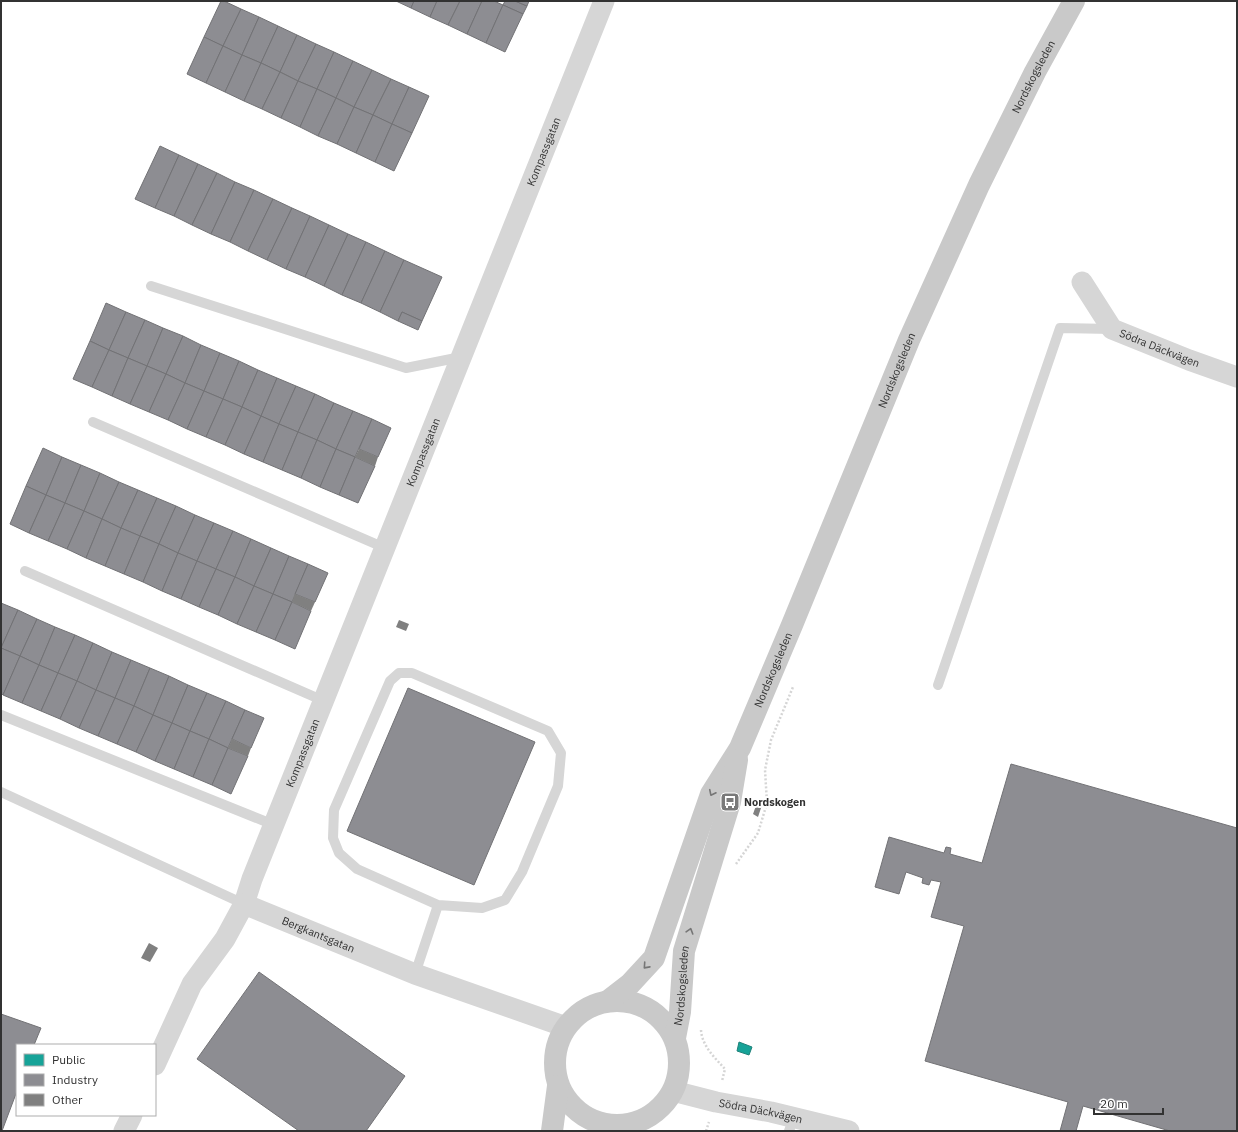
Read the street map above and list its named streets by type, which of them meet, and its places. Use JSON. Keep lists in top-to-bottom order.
{
  "streets": {
    "main road": ["Nordskogsleden"],
    "street": ["Kompassgatan", "Södra Däckvägen", "Bergkantsgatan"]
  },
  "crossings": [
    ["Nordskogsleden", "Södra Däckvägen"],
    ["Nordskogsleden", "Bergkantsgatan"],
    ["Kompassgatan", "Bergkantsgatan"],
    ["Södra Däckvägen", "Bergkantsgatan"]
  ],
  "places": {
    "bus stop": ["Nordskogen"]
  },
  "legend": ["Public", "Industry", "Other"],
  "scale_bar": "20 m"
}
